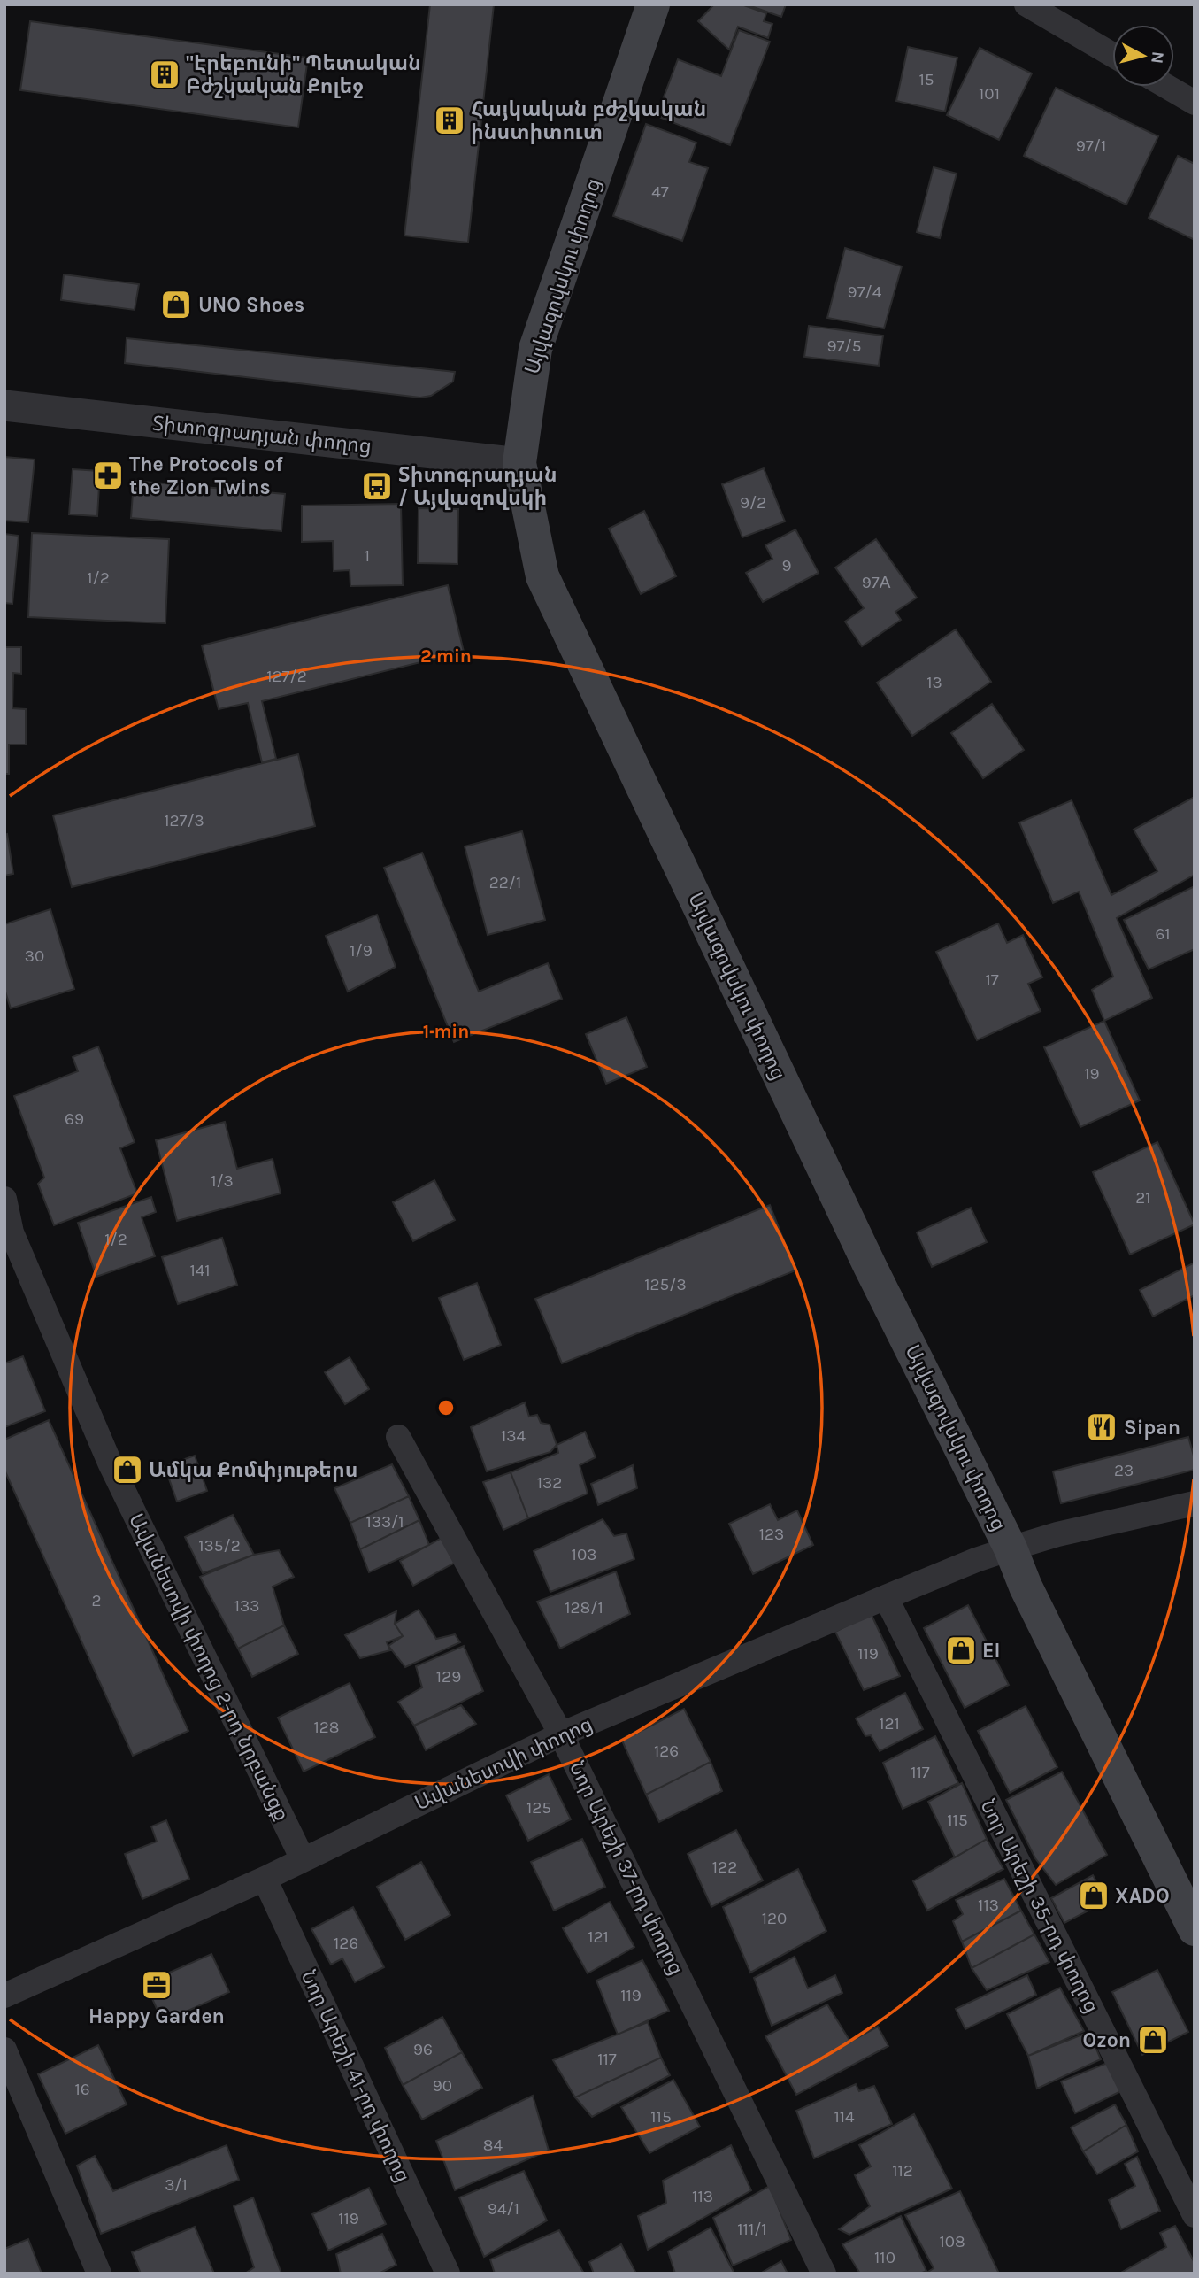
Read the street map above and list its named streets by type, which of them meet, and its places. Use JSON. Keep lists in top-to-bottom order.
{
  "streets": {
    "main road": ["Այվազովսկու փողոց"],
    "street": [
      "Տիտոգրադյան փողոց",
      "Ավանեսովի փողոց 2-րդ նրբանցք",
      "Ավանեսովի փողոց",
      "Նոր Արեշի 37-րդ փողոց",
      "Նոր Արեշի 35-րդ փողոց",
      "Նոր Արեշի 41-րդ փողոց"
    ]
  },
  "crossings": [
    ["Այվազովսկու փողոց", "Տիտոգրադյան փողոց"],
    ["Այվազովսկու փողոց", "Ավանեսովի փողոց"],
    ["Ավանեսովի փողոց 2-րդ նրբանցք", "Ավանեսովի փողոց"],
    ["Ավանեսովի փողոց", "Նոր Արեշի 37-րդ փողոց"],
    ["Ավանեսովի փողոց", "Նոր Արեշի 35-րդ փողոց"],
    ["Ավանեսովի փողոց", "Նոր Արեշի 41-րդ փողոց"]
  ],
  "places": {
    "building": ["\"Էրեբունի\" Պետական Բժշկական Քոլեջ", "Հայկական բժշկական ինստիտուտ"],
    "shop": [
      "UNO Shoes",
      "Ամկա Քոմփյութերս",
      "El",
      "XADO",
      "Ozon"
    ],
    "pharmacy": ["The Protocols of the Zion Twins"],
    "bus stop": ["Տիտոգրադյան / Այվազովսկի"],
    "restaurant": ["Sipan"],
    "office": ["Happy Garden"]
  },
  "house_numbers": [
    "15",
    "101",
    "97/1",
    "47",
    "97/4",
    "97/5",
    "9/2",
    "1",
    "9",
    "1/2",
    "97А",
    "127/2",
    "13",
    "127/3",
    "22/1",
    "61",
    "1/9",
    "30",
    "17",
    "19",
    "69",
    "1/3",
    "21",
    "1/2",
    "141",
    "125/3",
    "134",
    "23",
    "132",
    "133/1",
    "123",
    "135/2",
    "103",
    "2",
    "133",
    "128/1",
    "119",
    "129",
    "121",
    "128",
    "126",
    "117",
    "125",
    "115",
    "122",
    "113",
    "120",
    "121",
    "126",
    "119",
    "96",
    "117",
    "90",
    "16",
    "115",
    "114",
    "84",
    "112",
    "3/1",
    "113",
    "94/1",
    "119",
    "111/1",
    "108",
    "110"
  ],
  "north": "right",
  "rings": ["2 min", "1 min"]
}
